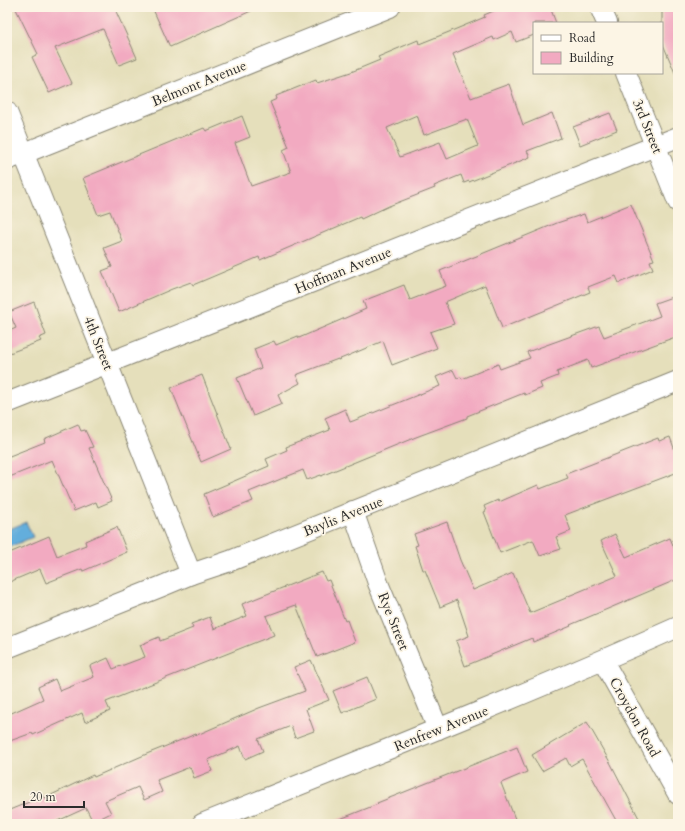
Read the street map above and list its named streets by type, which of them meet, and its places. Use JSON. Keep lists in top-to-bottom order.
{
  "streets": {
    "street": [
      "Belmont Avenue",
      "3rd Street",
      "Hoffman Avenue",
      "4th Street",
      "Baylis Avenue",
      "Rye Street",
      "Croydon Road",
      "Renfrew Avenue"
    ]
  },
  "crossings": [
    ["Belmont Avenue", "4th Street"],
    ["3rd Street", "Hoffman Avenue"],
    ["Hoffman Avenue", "4th Street"],
    ["4th Street", "Baylis Avenue"],
    ["Baylis Avenue", "Rye Street"],
    ["Rye Street", "Renfrew Avenue"],
    ["Croydon Road", "Renfrew Avenue"]
  ],
  "legend": ["Road", "Building"],
  "scale_bar": "20 m"
}
